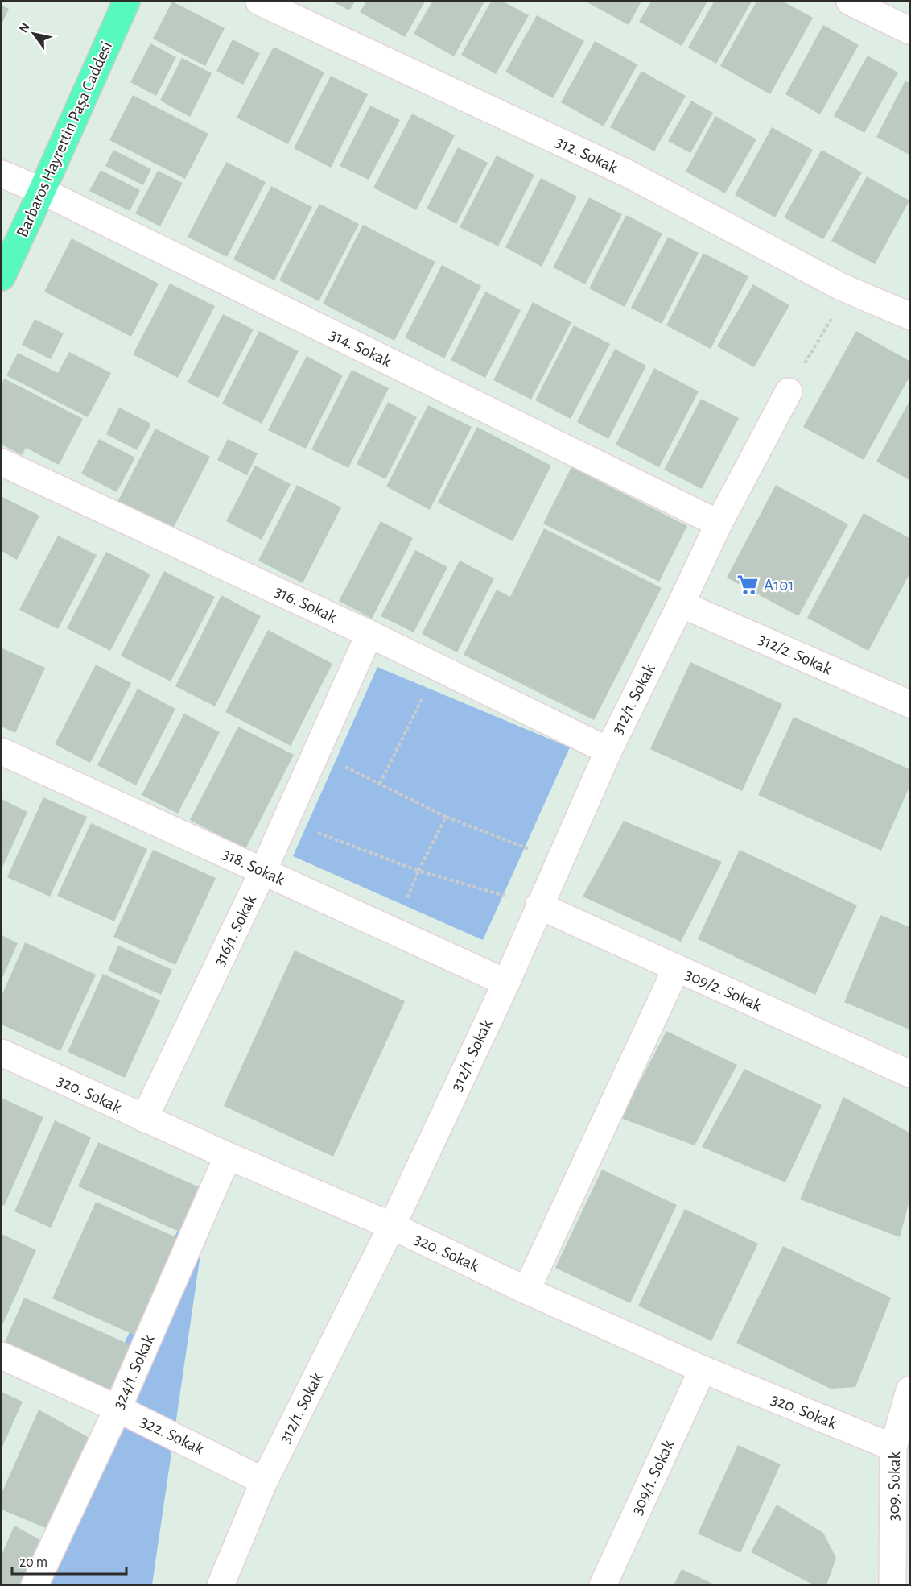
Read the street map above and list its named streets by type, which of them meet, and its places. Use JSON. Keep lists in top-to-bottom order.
{
  "streets": {
    "main road": ["Barbaros Hayrettin Paşa Caddesi"],
    "street": [
      "312. Sokak",
      "314. Sokak",
      "316. Sokak",
      "312/2. Sokak",
      "312/1. Sokak",
      "318. Sokak",
      "316/1. Sokak",
      "309/2. Sokak",
      "320. Sokak",
      "324/1. Sokak",
      "322. Sokak",
      "309/1. Sokak",
      "309. Sokak"
    ]
  },
  "crossings": [
    ["Barbaros Hayrettin Paşa Caddesi", "314. Sokak"],
    ["314. Sokak", "312/1. Sokak"],
    ["316. Sokak", "312/1. Sokak"],
    ["316. Sokak", "316/1. Sokak"],
    ["312/2. Sokak", "312/1. Sokak"],
    ["312/1. Sokak", "318. Sokak"],
    ["312/1. Sokak", "309/2. Sokak"],
    ["312/1. Sokak", "320. Sokak"],
    ["312/1. Sokak", "322. Sokak"],
    ["318. Sokak", "316/1. Sokak"],
    ["316/1. Sokak", "320. Sokak"],
    ["320. Sokak", "324/1. Sokak"],
    ["320. Sokak", "309/1. Sokak"],
    ["320. Sokak", "309. Sokak"],
    ["324/1. Sokak", "322. Sokak"]
  ],
  "places": {
    "supermarket": ["A101"]
  },
  "scale_bar": "20 m",
  "north": "top left"
}
